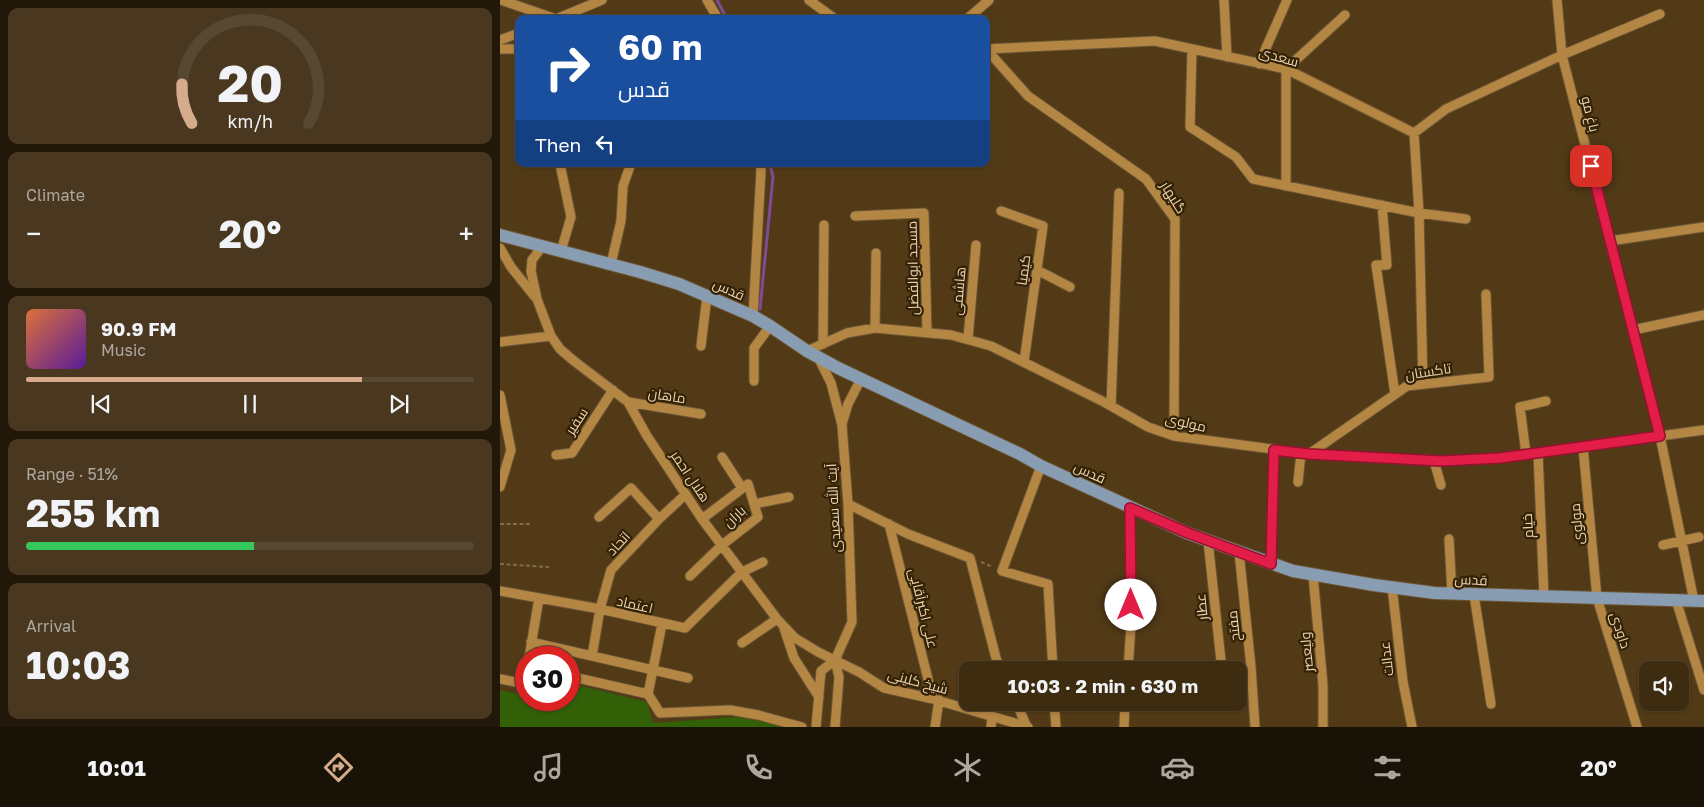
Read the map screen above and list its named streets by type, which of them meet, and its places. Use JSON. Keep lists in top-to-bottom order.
{
  "streets": {
    "main road": ["قدس"],
    "street": [
      "سعدی",
      "باغ مو",
      "گلبهار",
      "مسجد ابوالفضل",
      "کیمیا",
      "هاشمی",
      "تاکستان",
      "ماهان",
      "سفیر",
      "مولوی",
      "هلال احمر",
      "آیت الله سعیدی",
      "باران",
      "خیام",
      "اتحاد",
      "اعتماد",
      "عطار",
      "علی اکبرآقایی",
      "مفتح",
      "داودی",
      "ولیعصر",
      "عدالت",
      "شیخ کلینی"
    ]
  },
  "crossings": [
    ["باغ مو", "قدس"],
    ["باغ مو", "مولوی"],
    ["گلبهار", "مولوی"],
    ["مسجد ابوالفضل", "مولوی"],
    ["کیمیا", "مولوی"],
    ["قدس", "مولوی"],
    ["قدس", "آیت الله سعیدی"],
    ["قدس", "خیام"],
    ["قدس", "عطار"],
    ["قدس", "مفتح"],
    ["قدس", "داودی"],
    ["قدس", "ولیعصر"],
    ["قدس", "عدالت"],
    ["هاشمی", "مولوی"],
    ["تاکستان", "مولوی"],
    ["ماهان", "هلال احمر"],
    ["سفیر", "هلال احمر"],
    ["مولوی", "آیت الله سعیدی"],
    ["مولوی", "خیام"],
    ["مولوی", "داودی"],
    ["هلال احمر", "آیت الله سعیدی"],
    ["هلال احمر", "باران"],
    ["هلال احمر", "اتحاد"],
    ["هلال احمر", "اعتماد"],
    ["هلال احمر", "شیخ کلینی"],
    ["آیت الله سعیدی", "شیخ کلینی"],
    ["اتحاد", "اعتماد"],
    ["علی اکبرآقایی", "شیخ کلینی"]
  ],
  "page": {
    "turn": ["60 m", "قدس"],
    "then": "Then",
    "tile": [
      "Climate",
      ["Range · 51%", "255 km"],
      ["Arrival", "10:03"]
    ],
    "heat": ["−", "20°", "+"],
    "song": ["90.9 FM", "Music"],
    "limit": "30",
    "trip": "10:03 · 2 min · 630 m",
    "tabs": ["10:01", "20°"],
    "gauge": ["20", "km/h"]
  }
}
